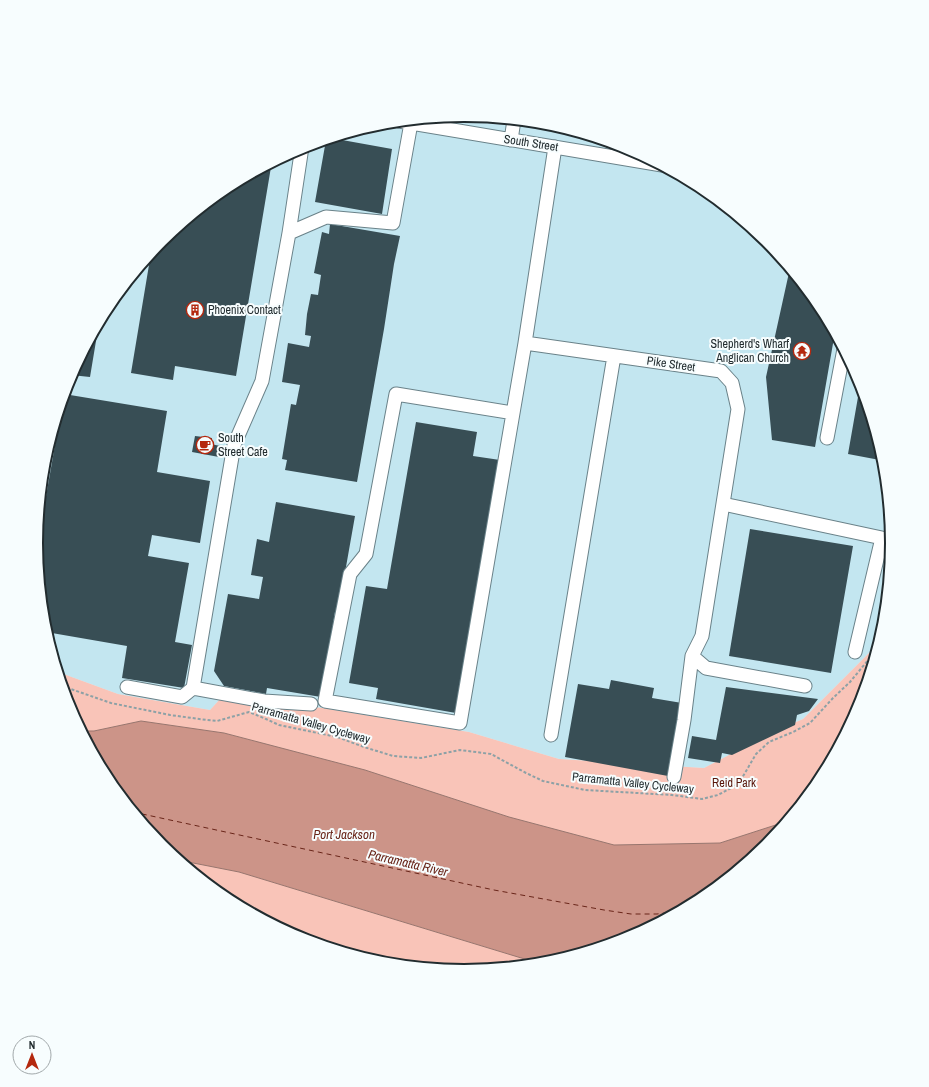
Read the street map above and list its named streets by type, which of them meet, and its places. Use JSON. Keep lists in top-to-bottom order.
{
  "streets": {
    "street": ["South Street", "Pike Street"],
    "path": ["Parramatta Valley Cycleway"]
  },
  "water": ["Port Jackson", "Parramatta River"],
  "parks": ["Reid Park"],
  "places": {
    "building": ["Phoenix Contact"],
    "temple": ["Shepherd's Wharf Anglican Church"],
    "cafe": ["South Street Cafe"]
  },
  "north": "top"
}
